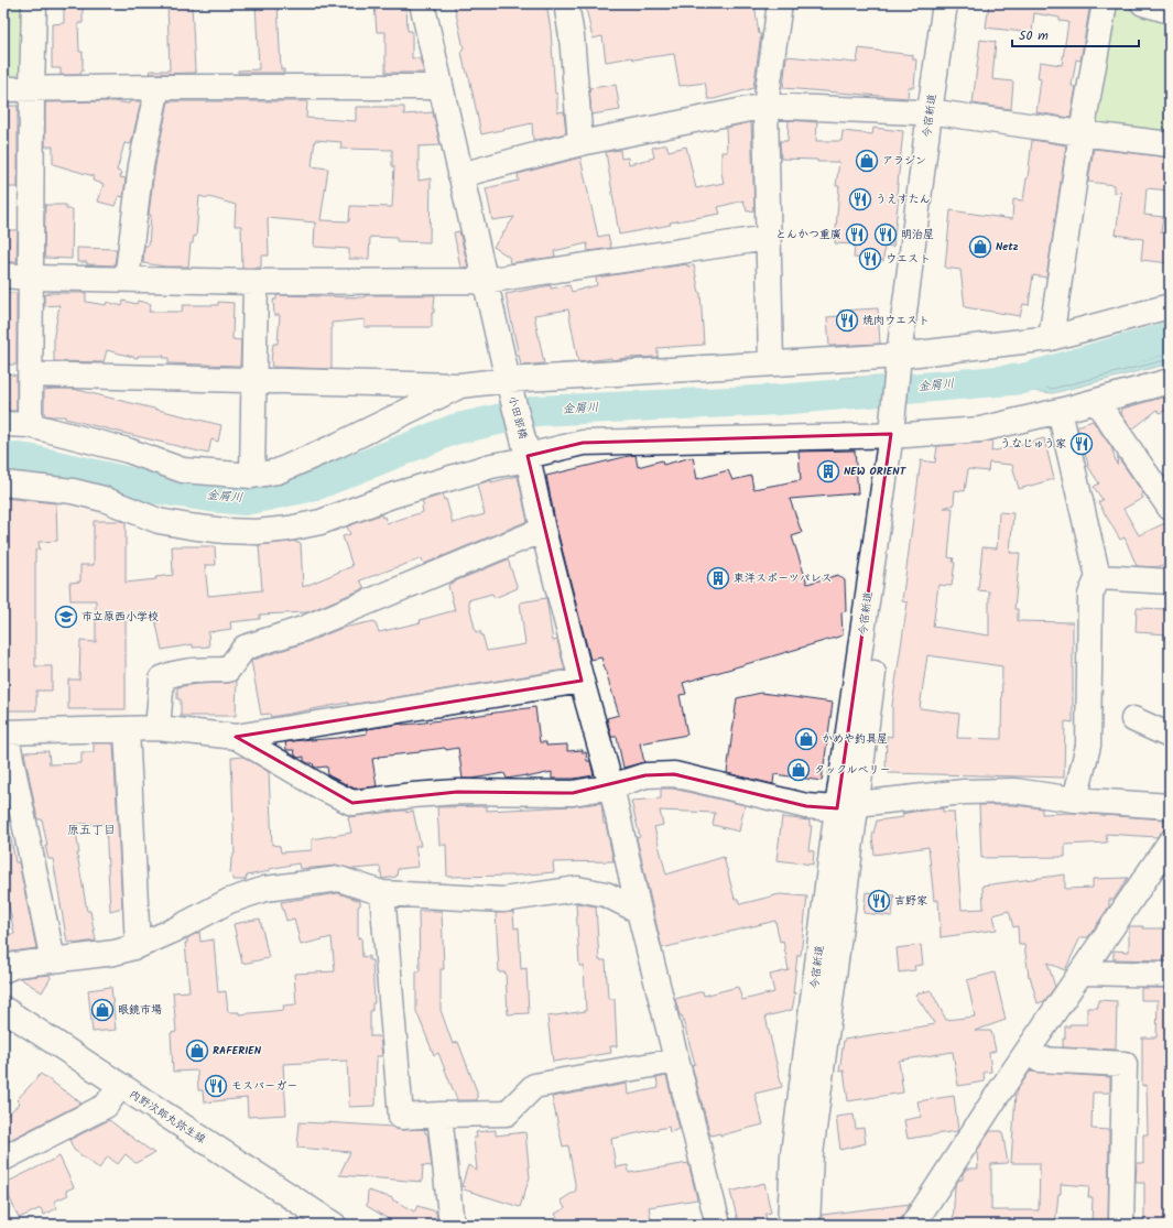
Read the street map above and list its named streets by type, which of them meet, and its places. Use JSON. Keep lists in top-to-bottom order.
{
  "streets": {
    "main road": ["今宿新道", "小田部橋", "内野次郎丸弥生線"]
  },
  "districts": ["原五丁目"],
  "water": ["金屑川"],
  "places": {
    "shop": [
      "アラジン",
      "Netz",
      "かめや釣具屋",
      "タックルベリー",
      "眼鏡市場",
      "RAFERIEN"
    ],
    "restaurant": [
      "うえすたん",
      "とんかつ重廣",
      "明治屋",
      "ウエスト",
      "焼肉ウエスト",
      "うなじゅう家",
      "吉野家",
      "モスバーガー"
    ],
    "building": ["NEW ORIENT", "東洋スポーツパレス"],
    "school or university": ["市立原西小学校"]
  },
  "scale_bar": "50 m"
}
